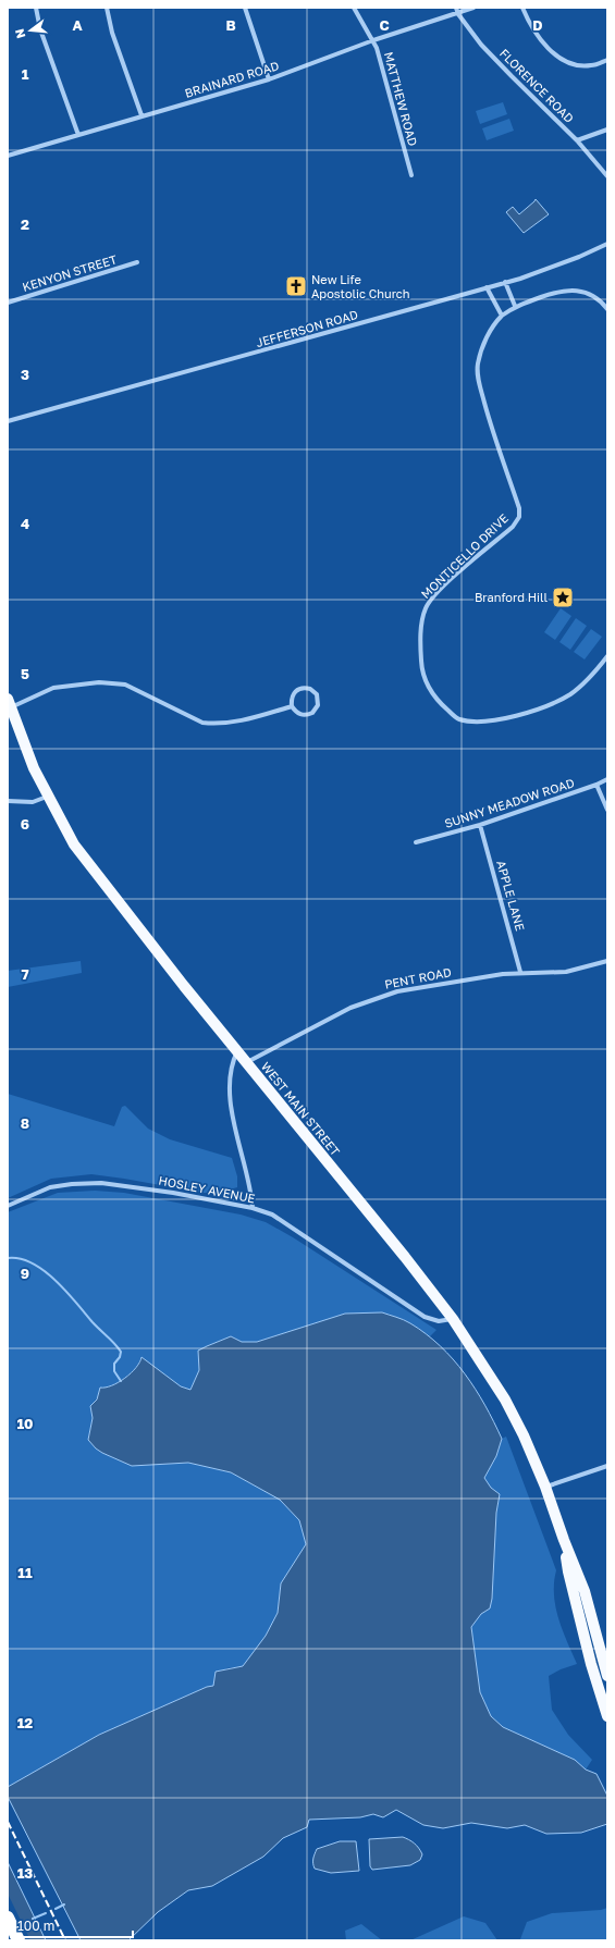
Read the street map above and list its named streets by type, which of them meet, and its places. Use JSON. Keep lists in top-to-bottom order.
{
  "streets": {
    "main road": ["WEST MAIN STREET"],
    "street": [
      "BRAINARD ROAD",
      "FLORENCE ROAD",
      "MATTHEW ROAD",
      "KENYON STREET",
      "JEFFERSON ROAD",
      "MONTICELLO DRIVE",
      "SUNNY MEADOW ROAD",
      "APPLE LANE",
      "PENT ROAD",
      "HOSLEY AVENUE"
    ]
  },
  "crossings": [
    ["BRAINARD ROAD", "FLORENCE ROAD"],
    ["BRAINARD ROAD", "MATTHEW ROAD"],
    ["SUNNY MEADOW ROAD", "APPLE LANE"],
    ["APPLE LANE", "PENT ROAD"],
    ["PENT ROAD", "WEST MAIN STREET"],
    ["WEST MAIN STREET", "HOSLEY AVENUE"]
  ],
  "places": {
    "church": ["New Life Apostolic Church"],
    "place": ["Branford Hill"]
  },
  "scale_bar": "100 m",
  "north": "left",
  "grid": {
    "columns": [
      "A",
      "B",
      "C",
      "D"
    ],
    "rows": [
      "1",
      "2",
      "3",
      "4",
      "5",
      "6",
      "7",
      "8",
      "9",
      "10",
      "11",
      "12",
      "13"
    ]
  }
}
